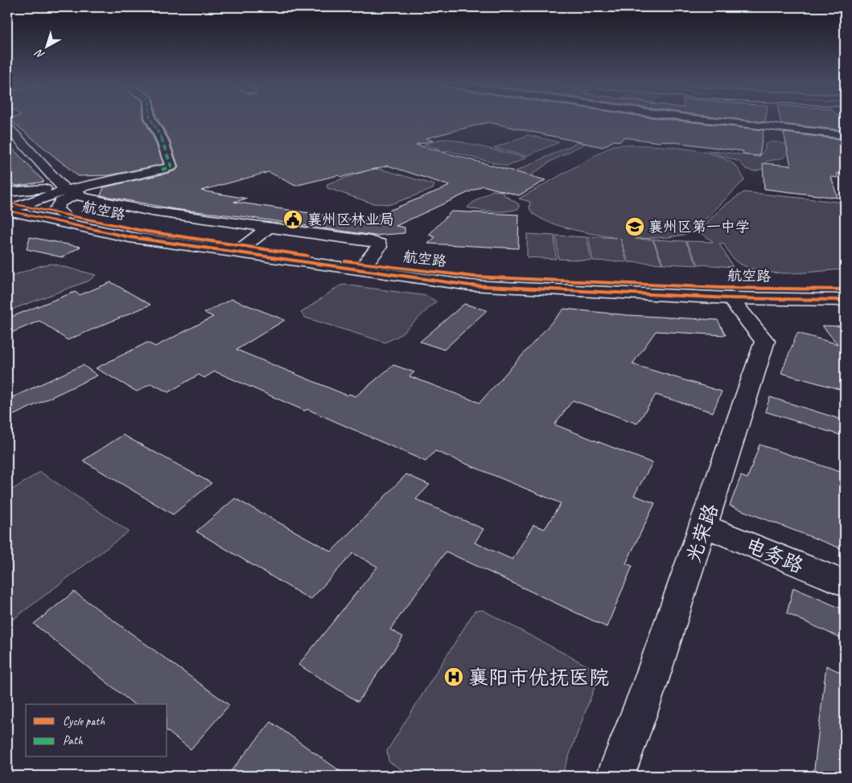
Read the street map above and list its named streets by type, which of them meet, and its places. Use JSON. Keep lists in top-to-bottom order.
{
  "streets": {
    "street": ["航空路", "光荣路", "电务路"]
  },
  "crossings": [
    ["航空路", "光荣路"],
    ["光荣路", "电务路"]
  ],
  "places": {
    "public building": ["襄州区林业局"],
    "school or university": ["襄州区第一中学"],
    "hospital": ["襄阳市优抚医院"]
  },
  "legend": ["Cycle path", "Path"],
  "north": "bottom left"
}
